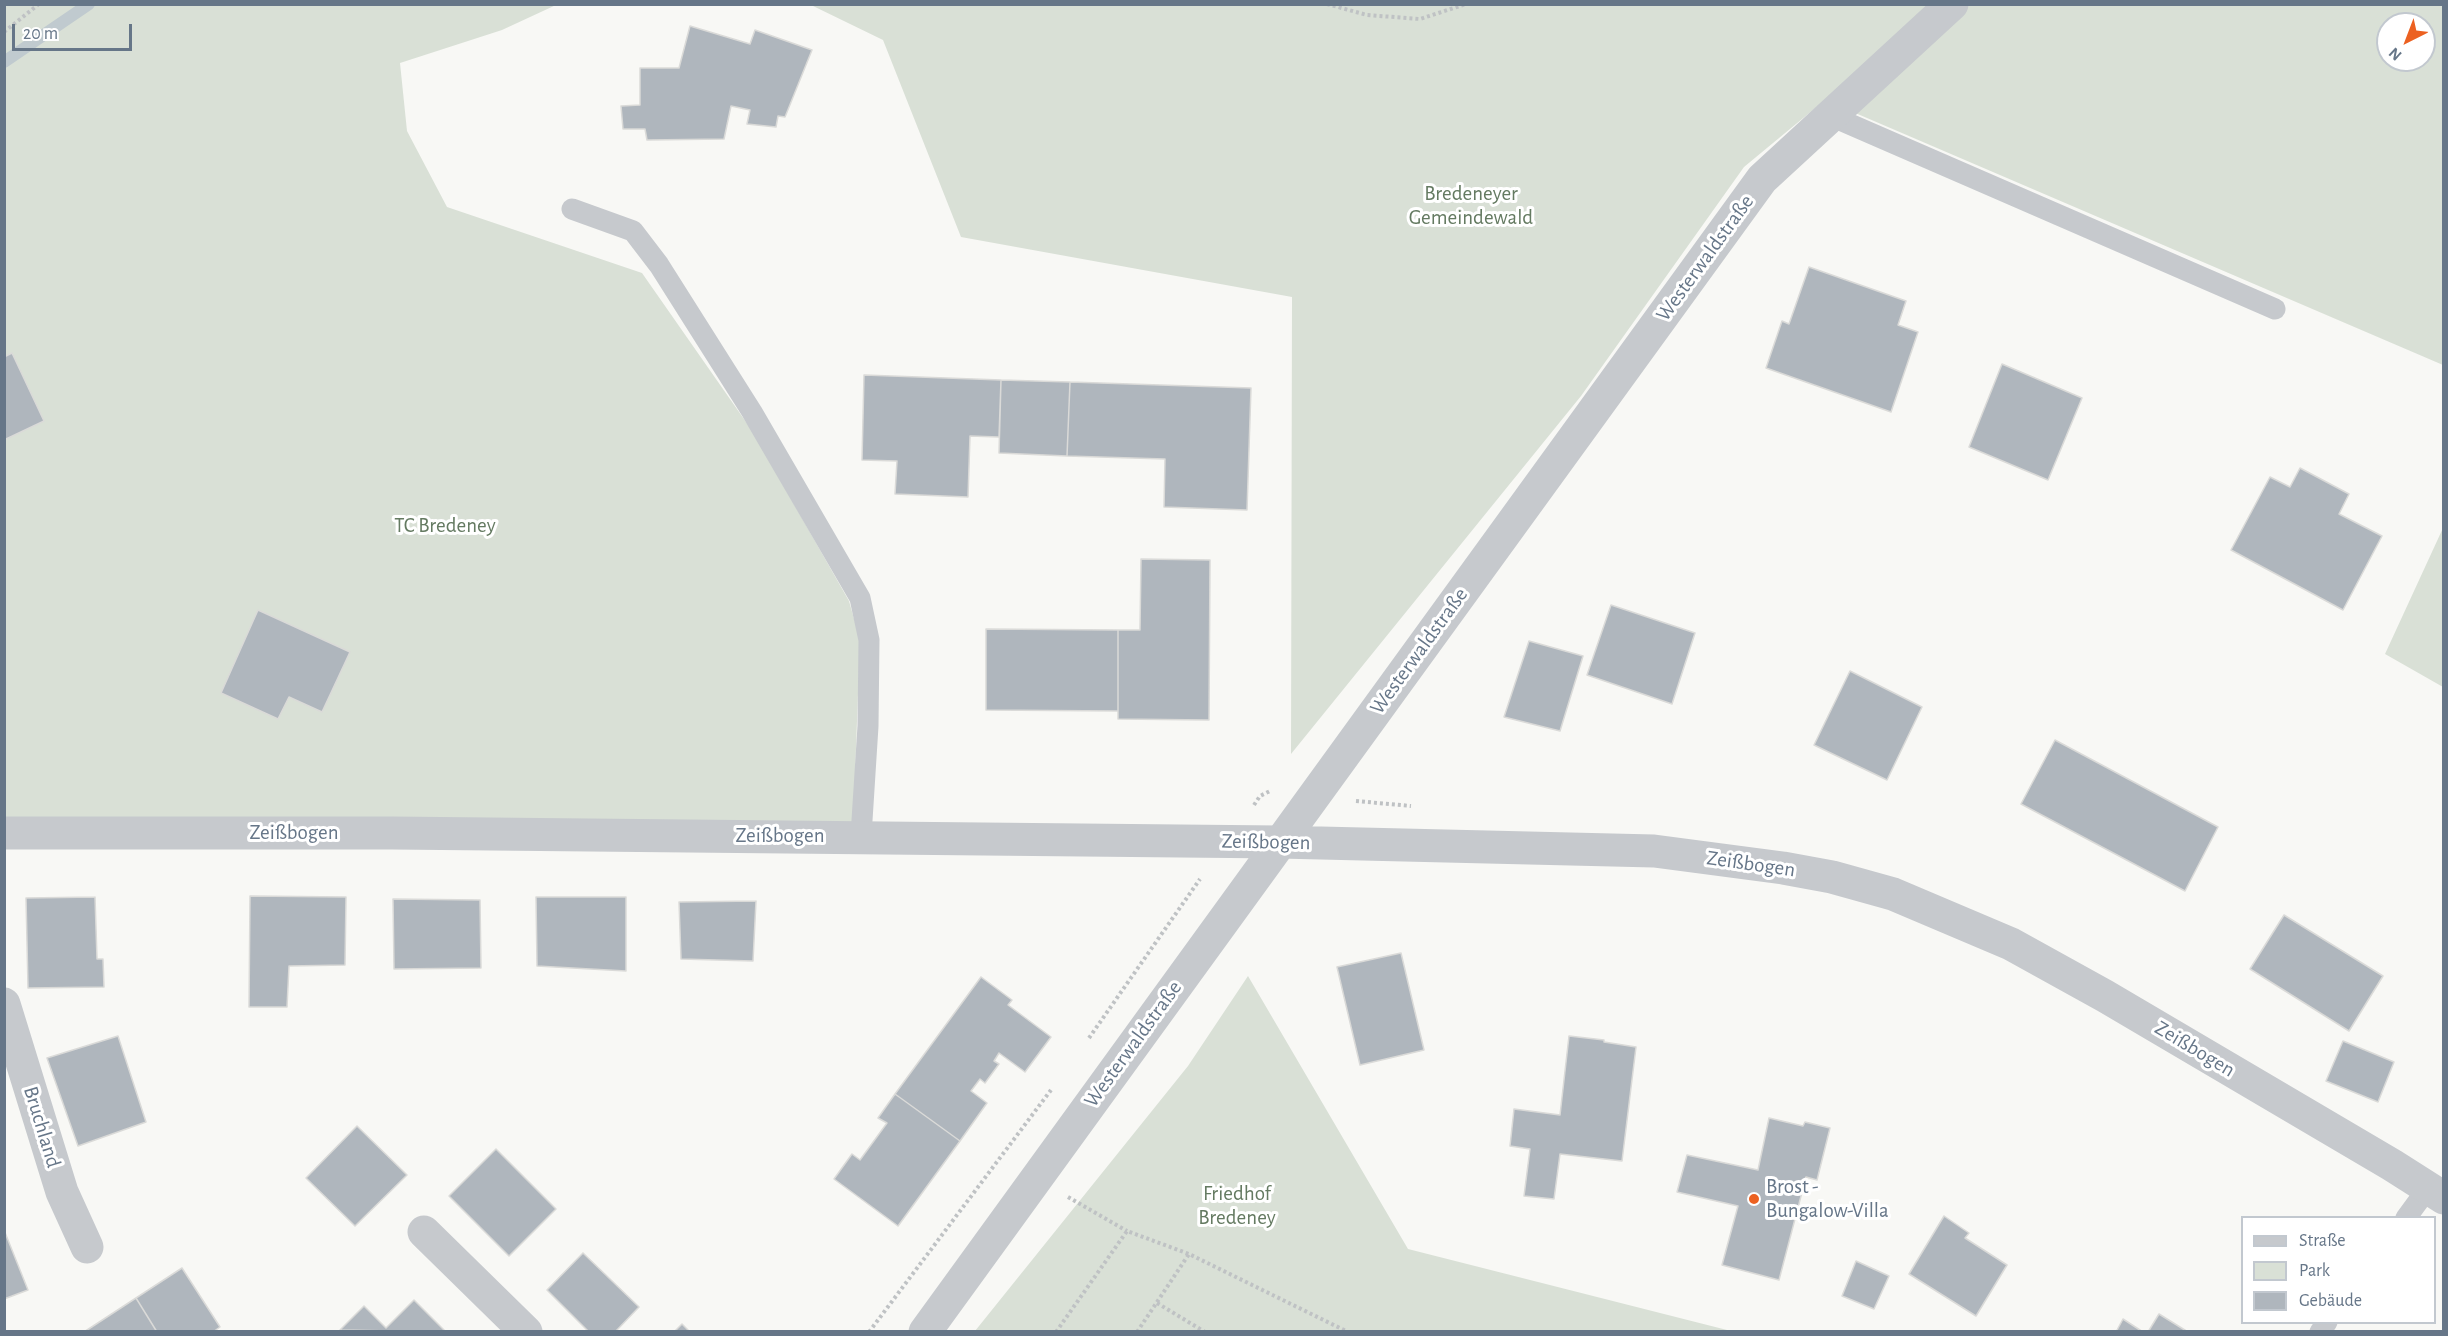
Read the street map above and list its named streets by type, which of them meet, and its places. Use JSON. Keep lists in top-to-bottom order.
{
  "streets": {
    "street": ["Westerwaldstraße", "Zeißbogen", "Bruchland"]
  },
  "crossings": [
    ["Westerwaldstraße", "Zeißbogen"]
  ],
  "parks": ["Bredeneyer Gemeindewald", "TC Bredeney", "Friedhof Bredeney"],
  "places": ["Brost - Bungalow-Villa"],
  "legend": ["Straße", "Park", "Gebäude"],
  "scale_bar": "20 m",
  "north": "bottom left"
}
